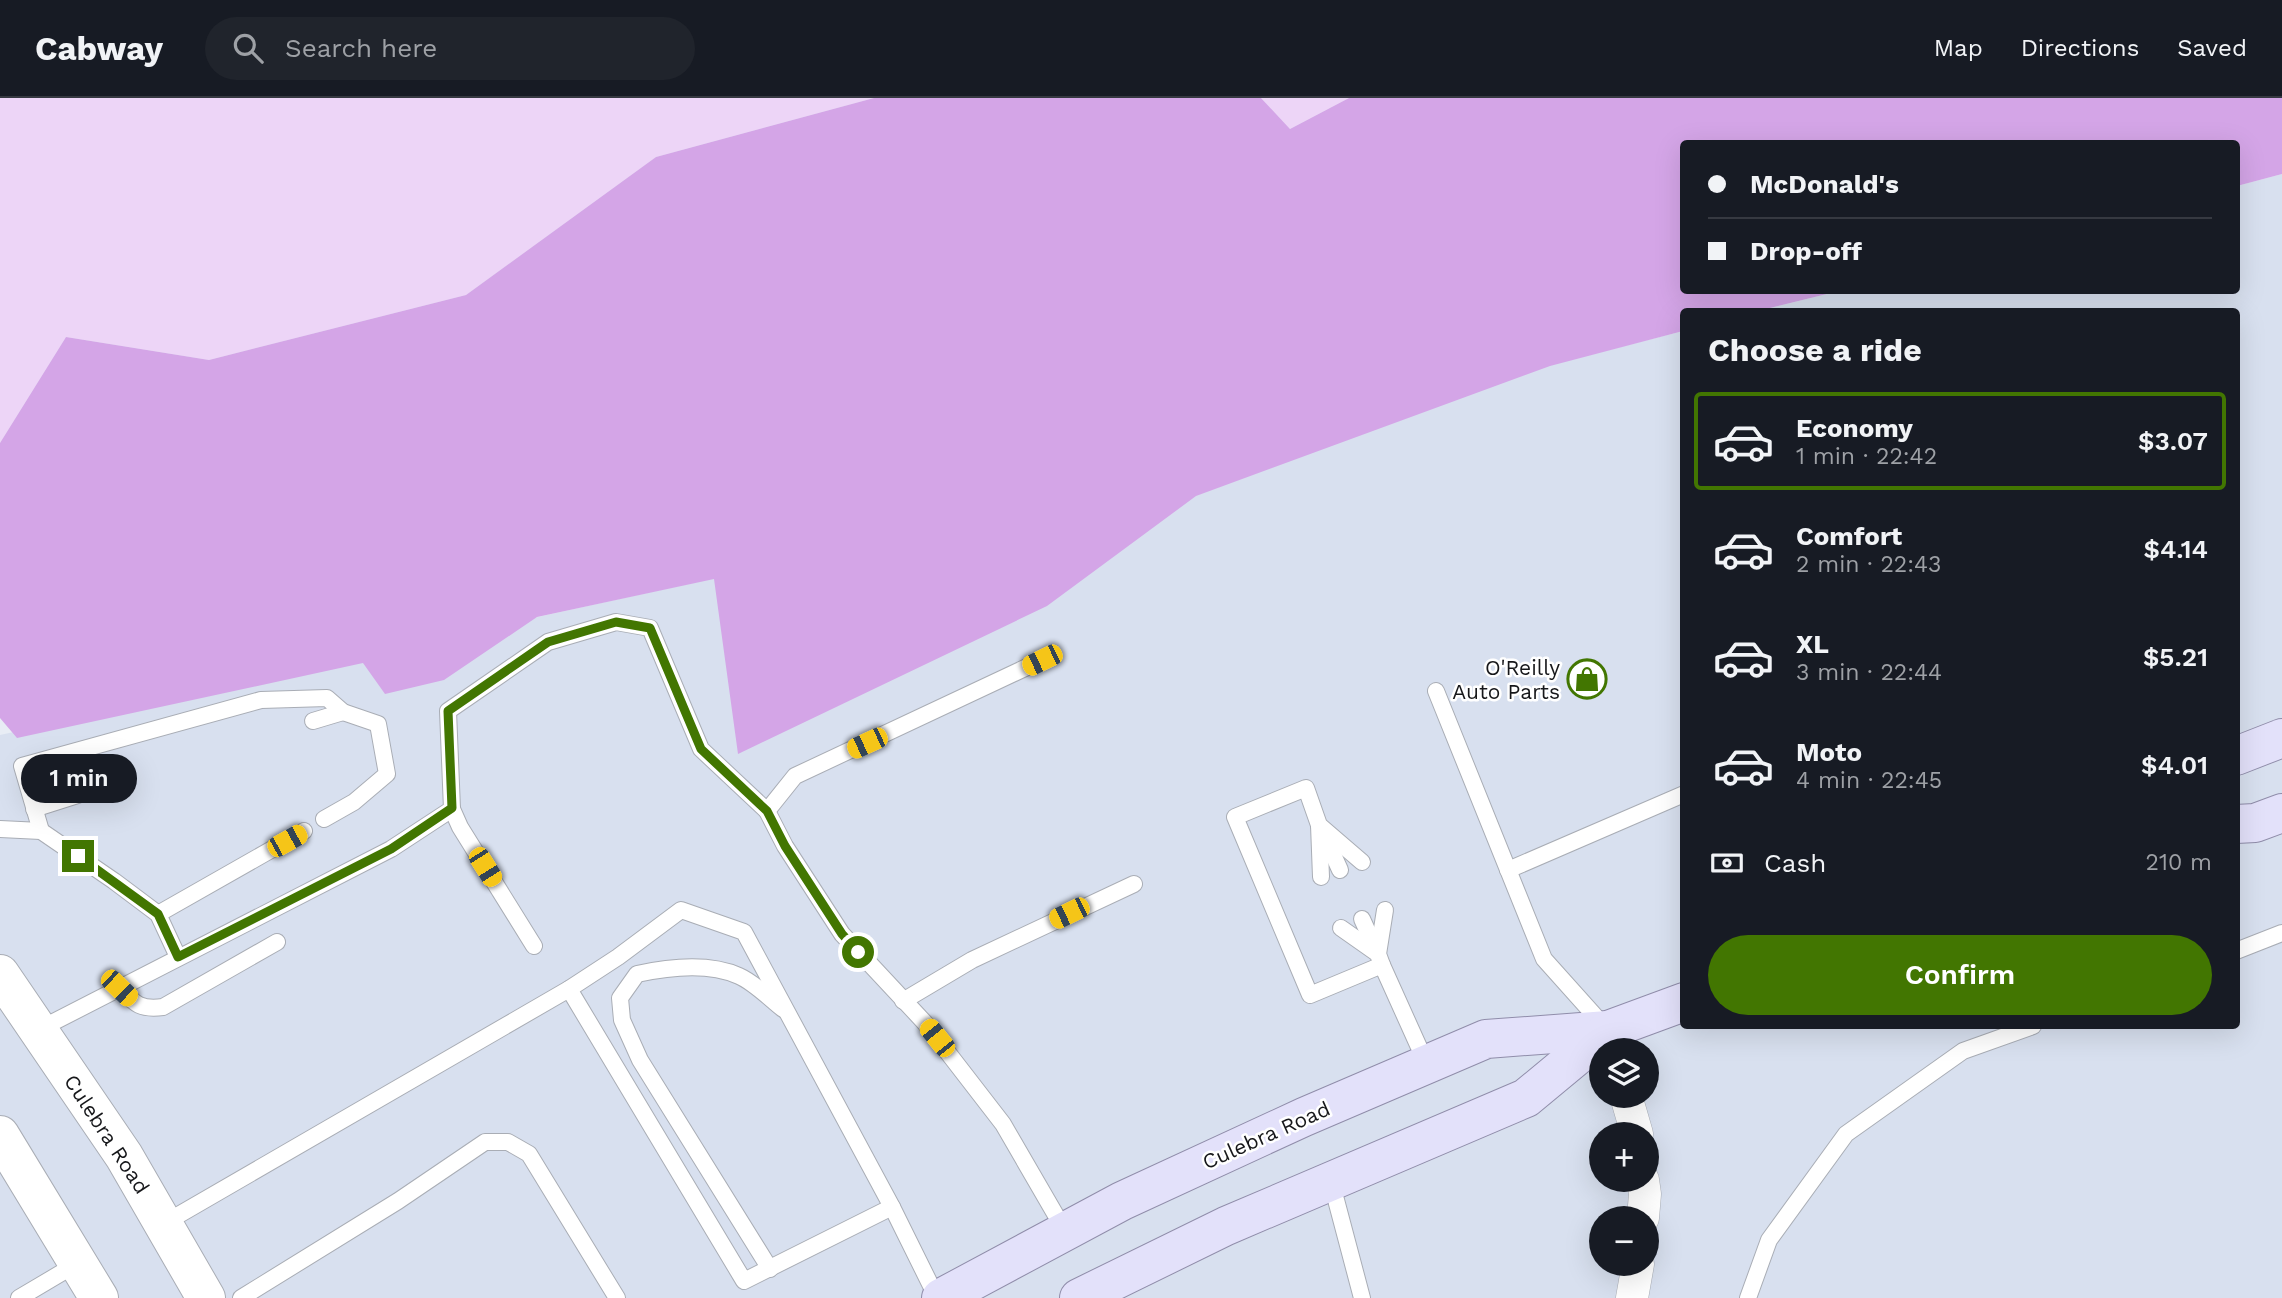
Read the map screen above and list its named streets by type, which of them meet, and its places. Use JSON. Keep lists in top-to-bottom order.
{
  "streets": {
    "main road": ["Culebra Road"]
  },
  "places": {
    "shop": ["O'Reilly Auto Parts"]
  },
  "page": {
    "header": "Cabway",
    "search": "Search here",
    "nav": ["Map", "Directions", "Saved"],
    "banner": ["McDonald's", "Drop-off"],
    "heading": "Choose a ride",
    "list": [
      {
        "name": "Economy",
        "note": "1 min · 22:42",
        "value": "$3.07"
      },
      {
        "name": "Comfort",
        "note": "2 min · 22:43",
        "value": "$4.14"
      },
      {
        "name": "XL",
        "note": "3 min · 22:44",
        "value": "$5.21"
      },
      {
        "name": "Moto",
        "note": "4 min · 22:45",
        "value": "$4.01"
      }
    ],
    "bubble": "1 min",
    "pay": ["Cash", "210 m"],
    "buttons": "Confirm",
    "map_buttons": ["+", "−"]
  }
}
